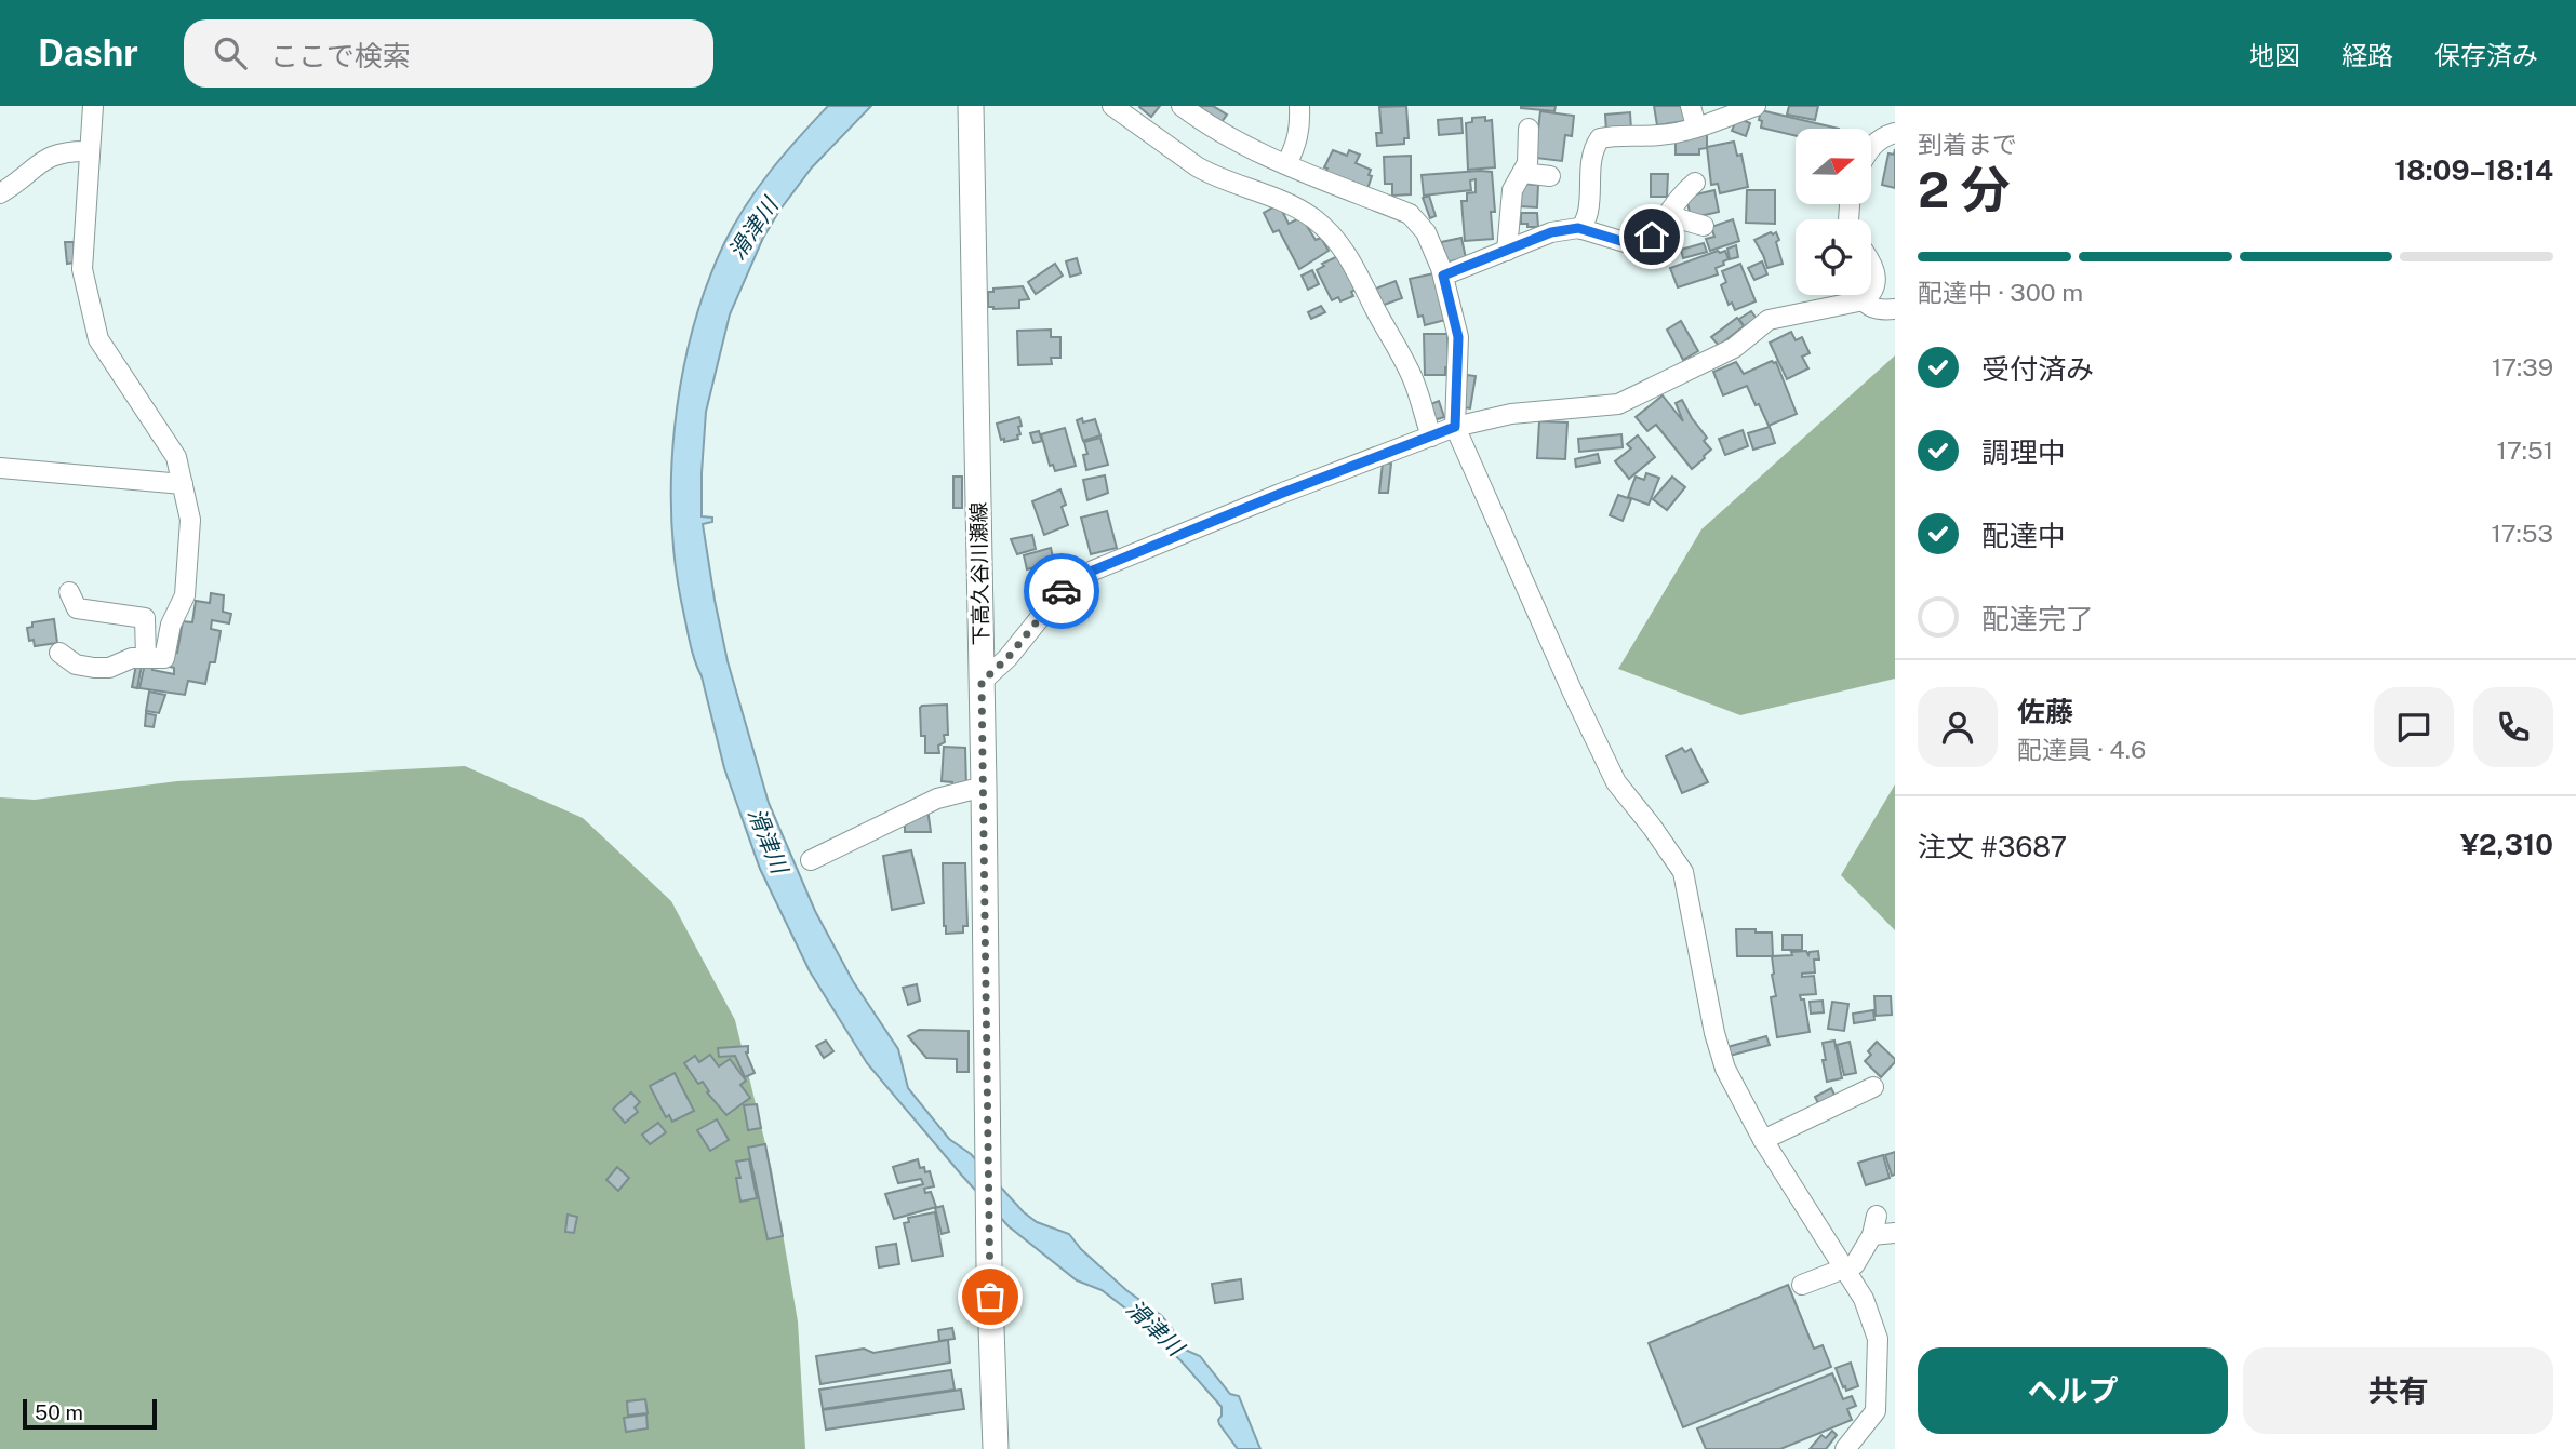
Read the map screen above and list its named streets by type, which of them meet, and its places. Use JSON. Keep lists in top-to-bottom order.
{
  "streets": {
    "main road": ["下高久谷川瀬線"]
  },
  "water": ["滑津川"],
  "scale_bar": "50 m",
  "north": "right",
  "page": {
    "header": "Dashr",
    "search": "ここで検索",
    "nav": ["地図", "経路", "保存済み"],
    "heading": ["2 分", "到着まで", "18:09–18:14"],
    "panel": [
      "佐藤",
      "配達員 · 4.6",
      "注文 #3687",
      "¥2,310"
    ],
    "bar": "配達中 · 300 m",
    "list": [
      ["受付済み", "17:39"],
      ["調理中", "17:51"],
      ["配達中", "17:53"],
      "配達完了"
    ],
    "buttons": ["ヘルプ", "共有"],
    "scale": "50 m"
  }
}
